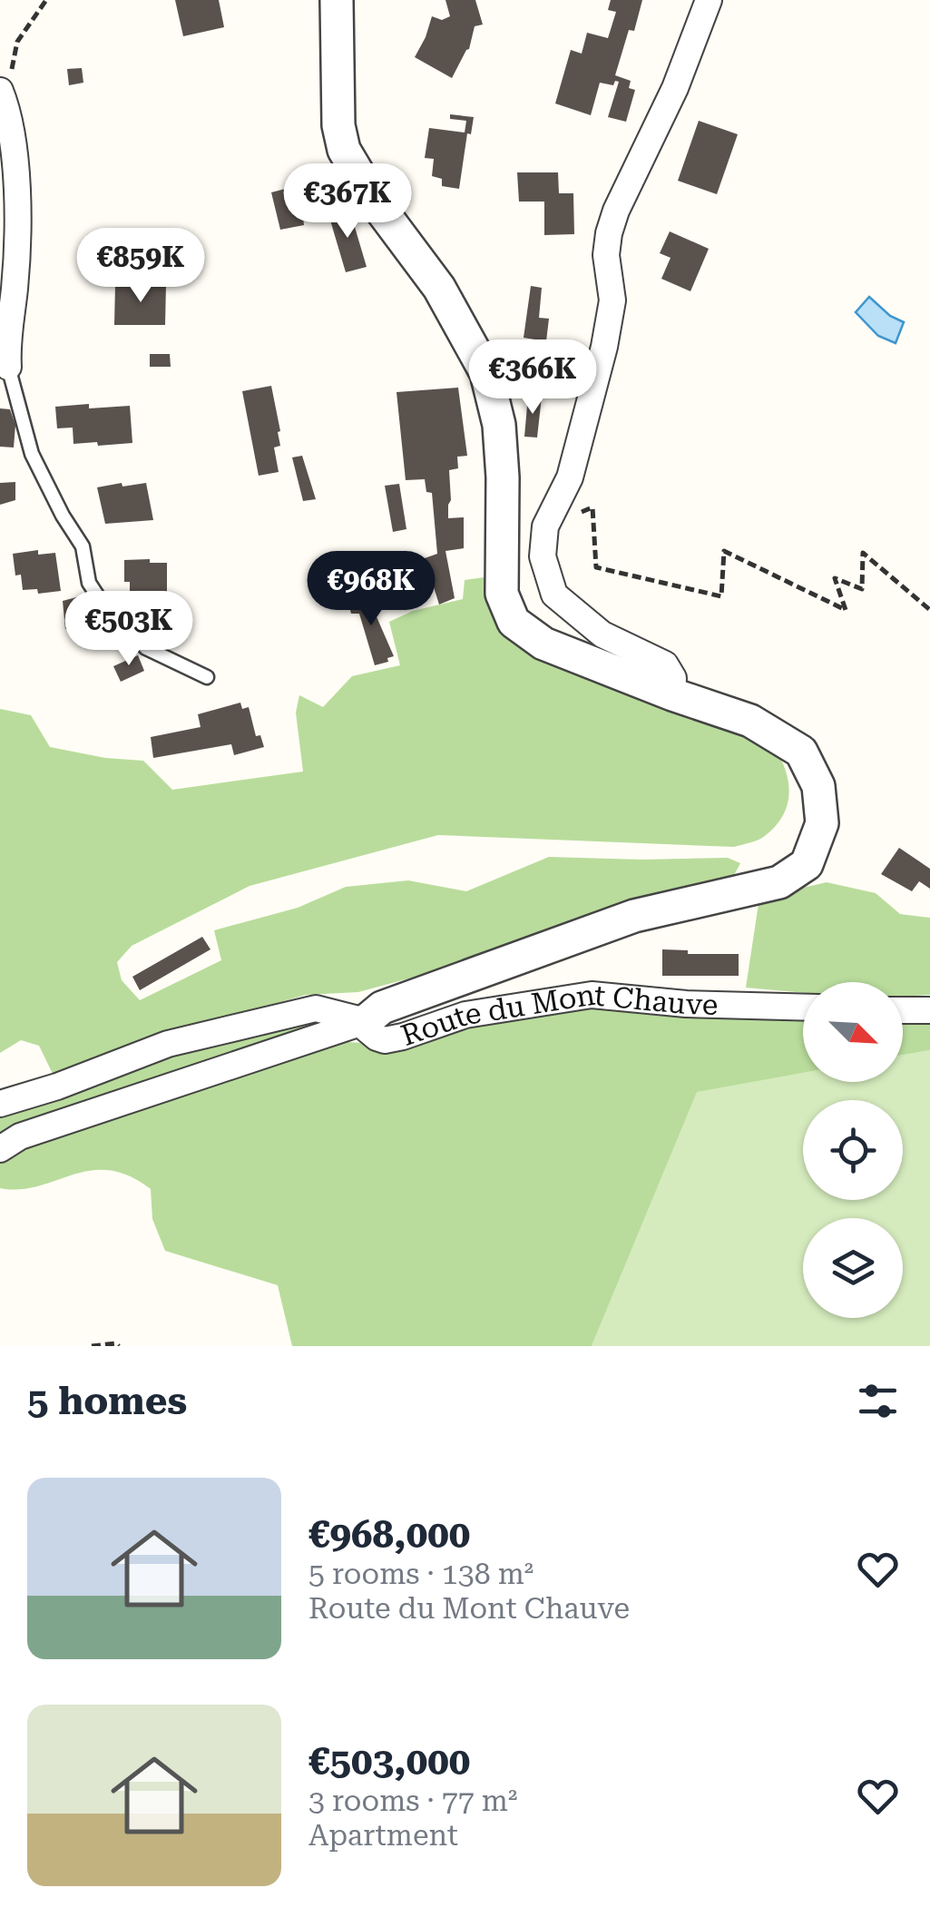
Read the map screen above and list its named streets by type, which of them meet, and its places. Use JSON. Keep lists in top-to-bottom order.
{
  "streets": {
    "street": ["Route du Mont Chauve"]
  },
  "north": "bottom right",
  "page": {
    "price": [
      "€367K",
      "€859K",
      "€366K",
      "€968K",
      "€503K"
    ],
    "heading": "5 homes",
    "list": [
      {
        "name": "€968,000",
        "note": "5 rooms · 138 m² · Route du Mont Chauve"
      },
      {
        "name": "€503,000",
        "note": "3 rooms · 77 m² · Apartment"
      }
    ]
  }
}
